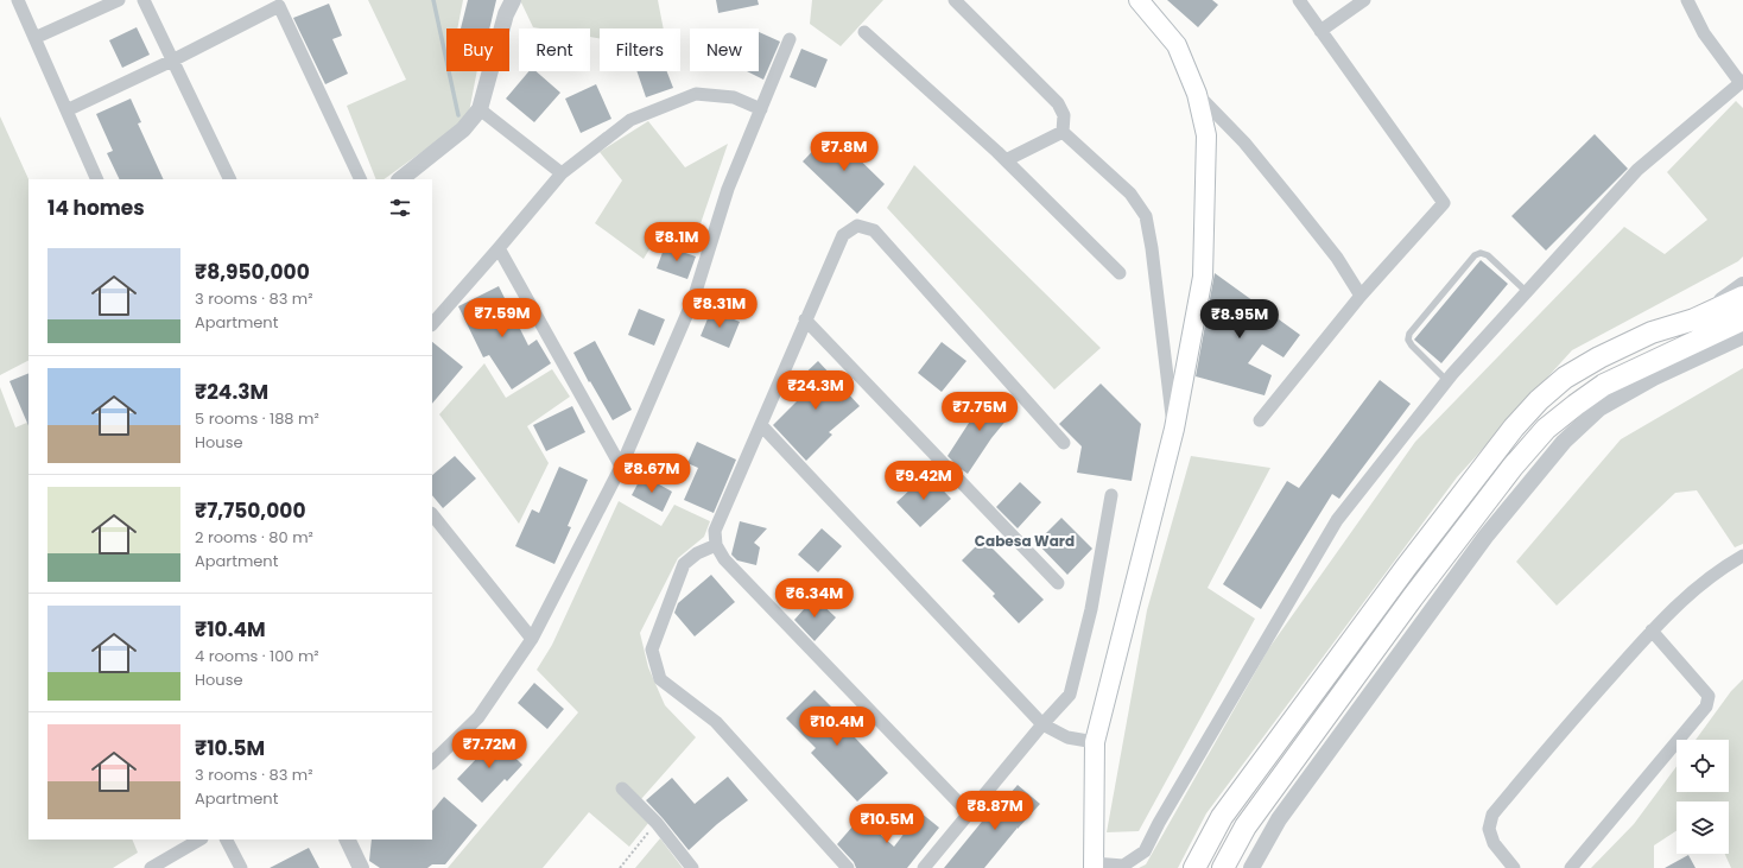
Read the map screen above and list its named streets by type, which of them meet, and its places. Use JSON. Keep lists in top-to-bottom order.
{
  "districts": ["Cabesa Ward"],
  "page": {
    "chip": [
      "Buy",
      "Rent",
      "Filters",
      "New"
    ],
    "price": [
      "₹7.8M",
      "₹8.1M",
      "₹8.31M",
      "₹7.59M",
      "₹8.95M",
      "₹24.3M",
      "₹7.75M",
      "₹8.67M",
      "₹9.42M",
      "₹6.34M",
      "₹10.4M",
      "₹7.72M",
      "₹8.87M",
      "₹10.5M"
    ],
    "heading": "14 homes",
    "list": [
      {
        "name": "₹8,950,000",
        "note": "3 rooms · 83 m² · Apartment"
      },
      {
        "name": "₹24.3M",
        "note": "5 rooms · 188 m² · House"
      },
      {
        "name": "₹7,750,000",
        "note": "2 rooms · 80 m² · Apartment"
      },
      {
        "name": "₹10.4M",
        "note": "4 rooms · 100 m² · House"
      },
      {
        "name": "₹10.5M",
        "note": "3 rooms · 83 m² · Apartment"
      }
    ]
  }
}
